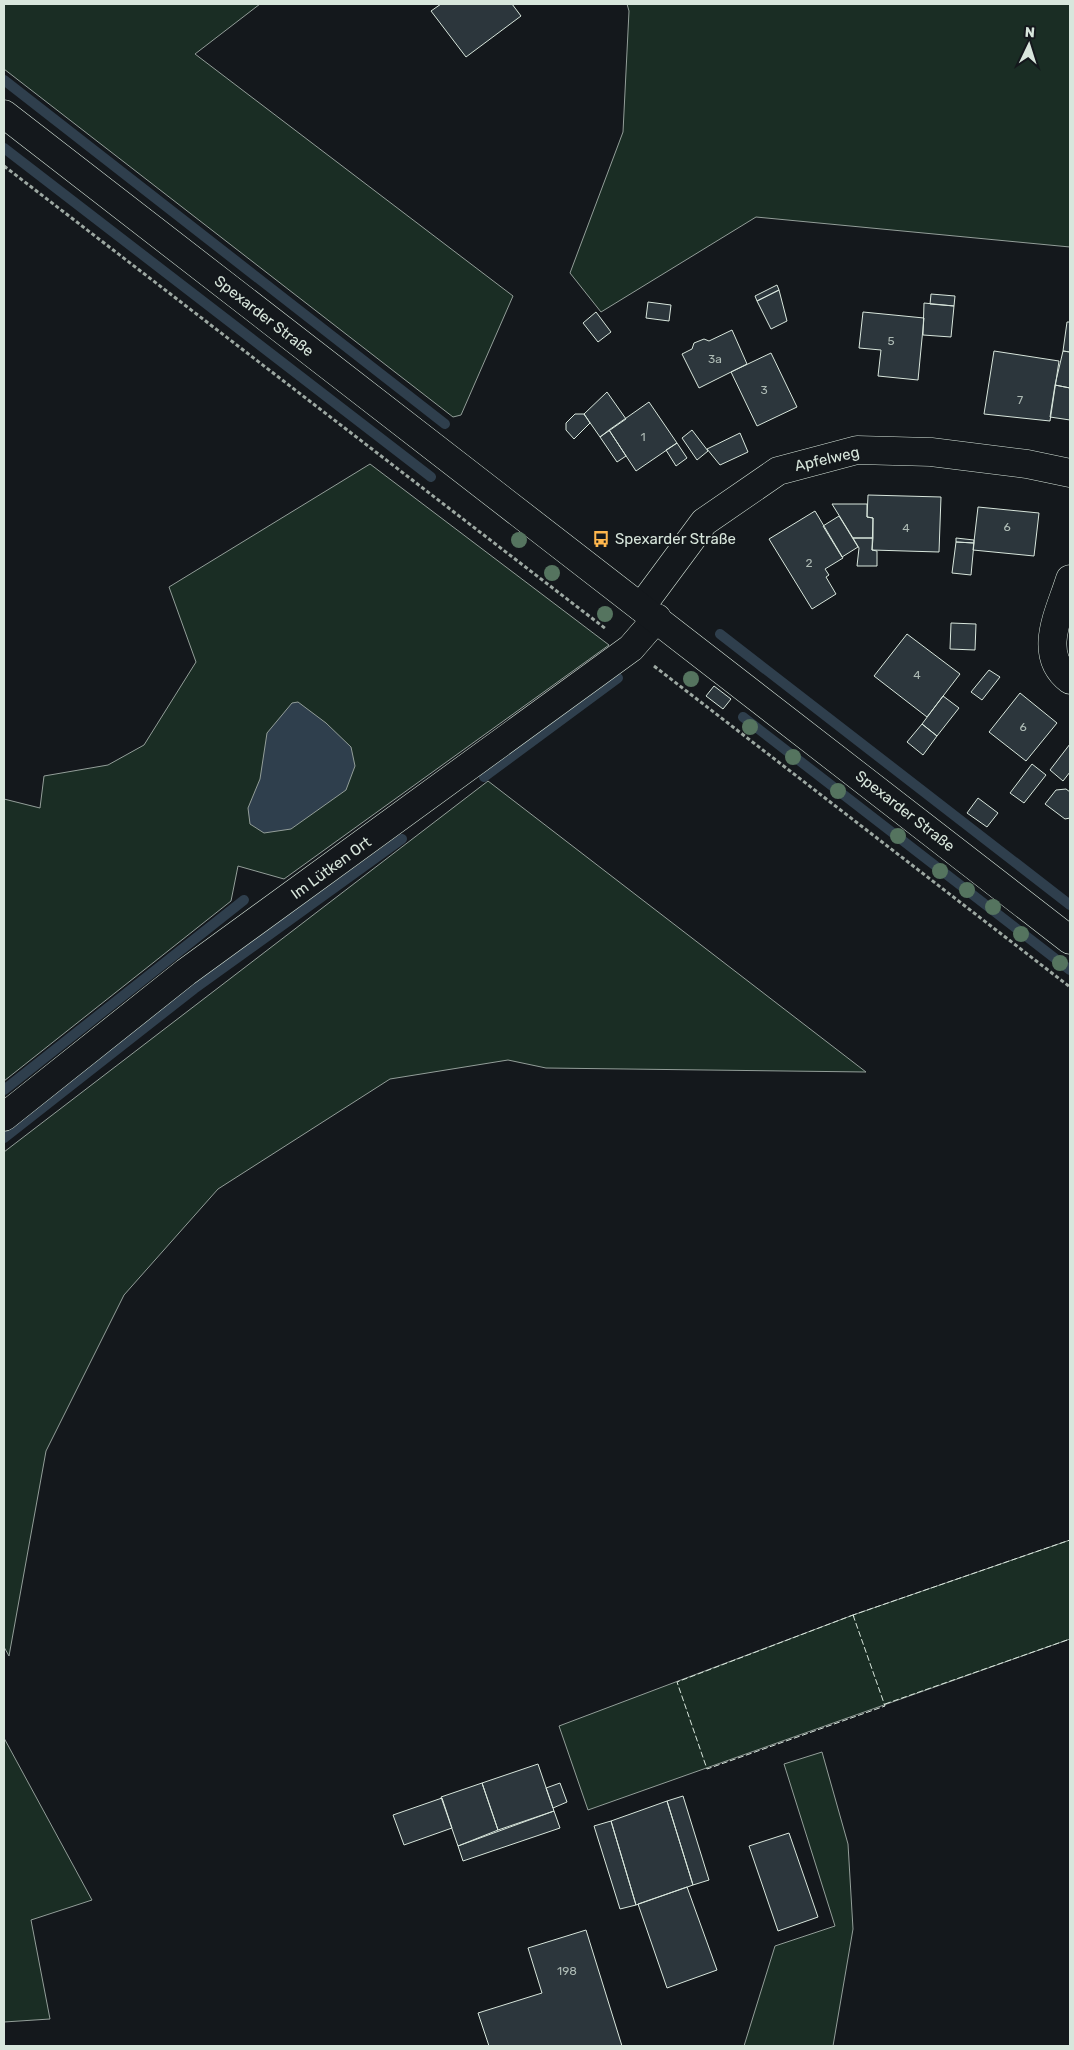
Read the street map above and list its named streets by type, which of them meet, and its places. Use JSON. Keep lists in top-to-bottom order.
{
  "streets": {
    "street": ["Spexarder Straße", "Apfelweg", "Im Lütken Ort"]
  },
  "crossings": [
    ["Spexarder Straße", "Apfelweg"],
    ["Spexarder Straße", "Im Lütken Ort"],
    ["Apfelweg", "Im Lütken Ort"]
  ],
  "places": {
    "bus stop": ["Spexarder Straße"]
  },
  "house_numbers": [
    "5",
    "3a",
    "3",
    "7",
    "1",
    "6",
    "4",
    "2",
    "4",
    "6",
    "198"
  ],
  "north": "top"
}
